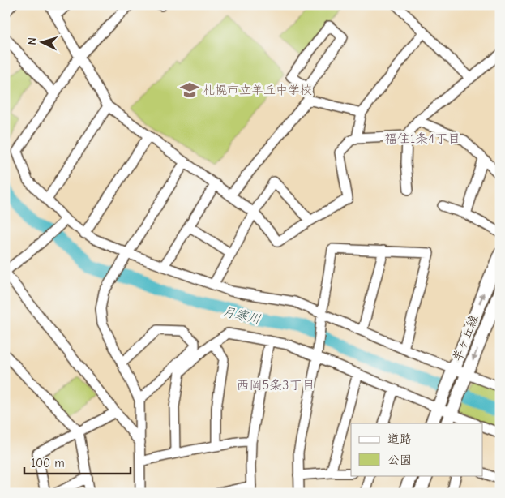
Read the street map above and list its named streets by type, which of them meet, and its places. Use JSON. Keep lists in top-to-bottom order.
{
  "streets": {
    "main road": ["羊ヶ丘線"]
  },
  "districts": ["福住1条4丁目", "西岡5条3丁目"],
  "water": ["月寒川"],
  "places": {
    "school or university": ["札幌市立羊丘中学校"]
  },
  "legend": ["道路", "公園"],
  "scale_bar": "100 m",
  "north": "left"
}
